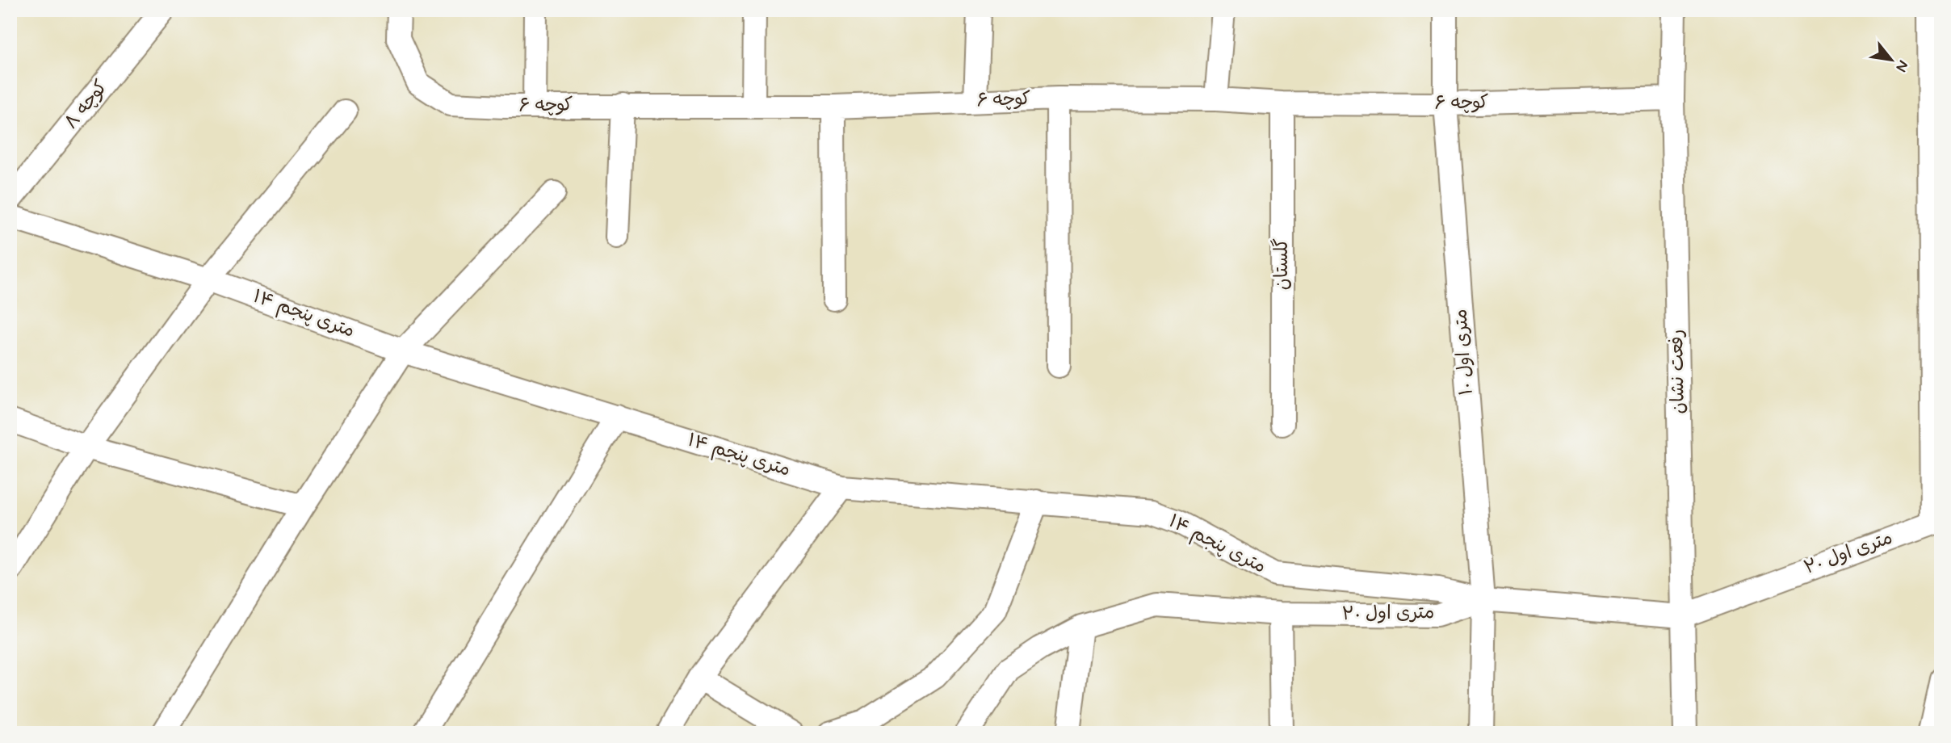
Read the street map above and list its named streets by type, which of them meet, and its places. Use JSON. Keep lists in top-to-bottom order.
{
  "streets": {
    "street": [
      "کوچه ۶",
      "کوچه ۸",
      "گلستان",
      "۱۴ متری پنجم",
      "۱۰ متری اول",
      "رفعت نشان",
      "۲۰ متری اول"
    ]
  },
  "crossings": [
    ["کوچه ۶", "گلستان"],
    ["کوچه ۶", "۱۰ متری اول"],
    ["کوچه ۶", "رفعت نشان"],
    ["۱۴ متری پنجم", "۱۰ متری اول"],
    ["۱۴ متری پنجم", "۲۰ متری اول"],
    ["۱۰ متری اول", "۲۰ متری اول"],
    ["رفعت نشان", "۲۰ متری اول"]
  ],
  "north": "bottom right"
}
